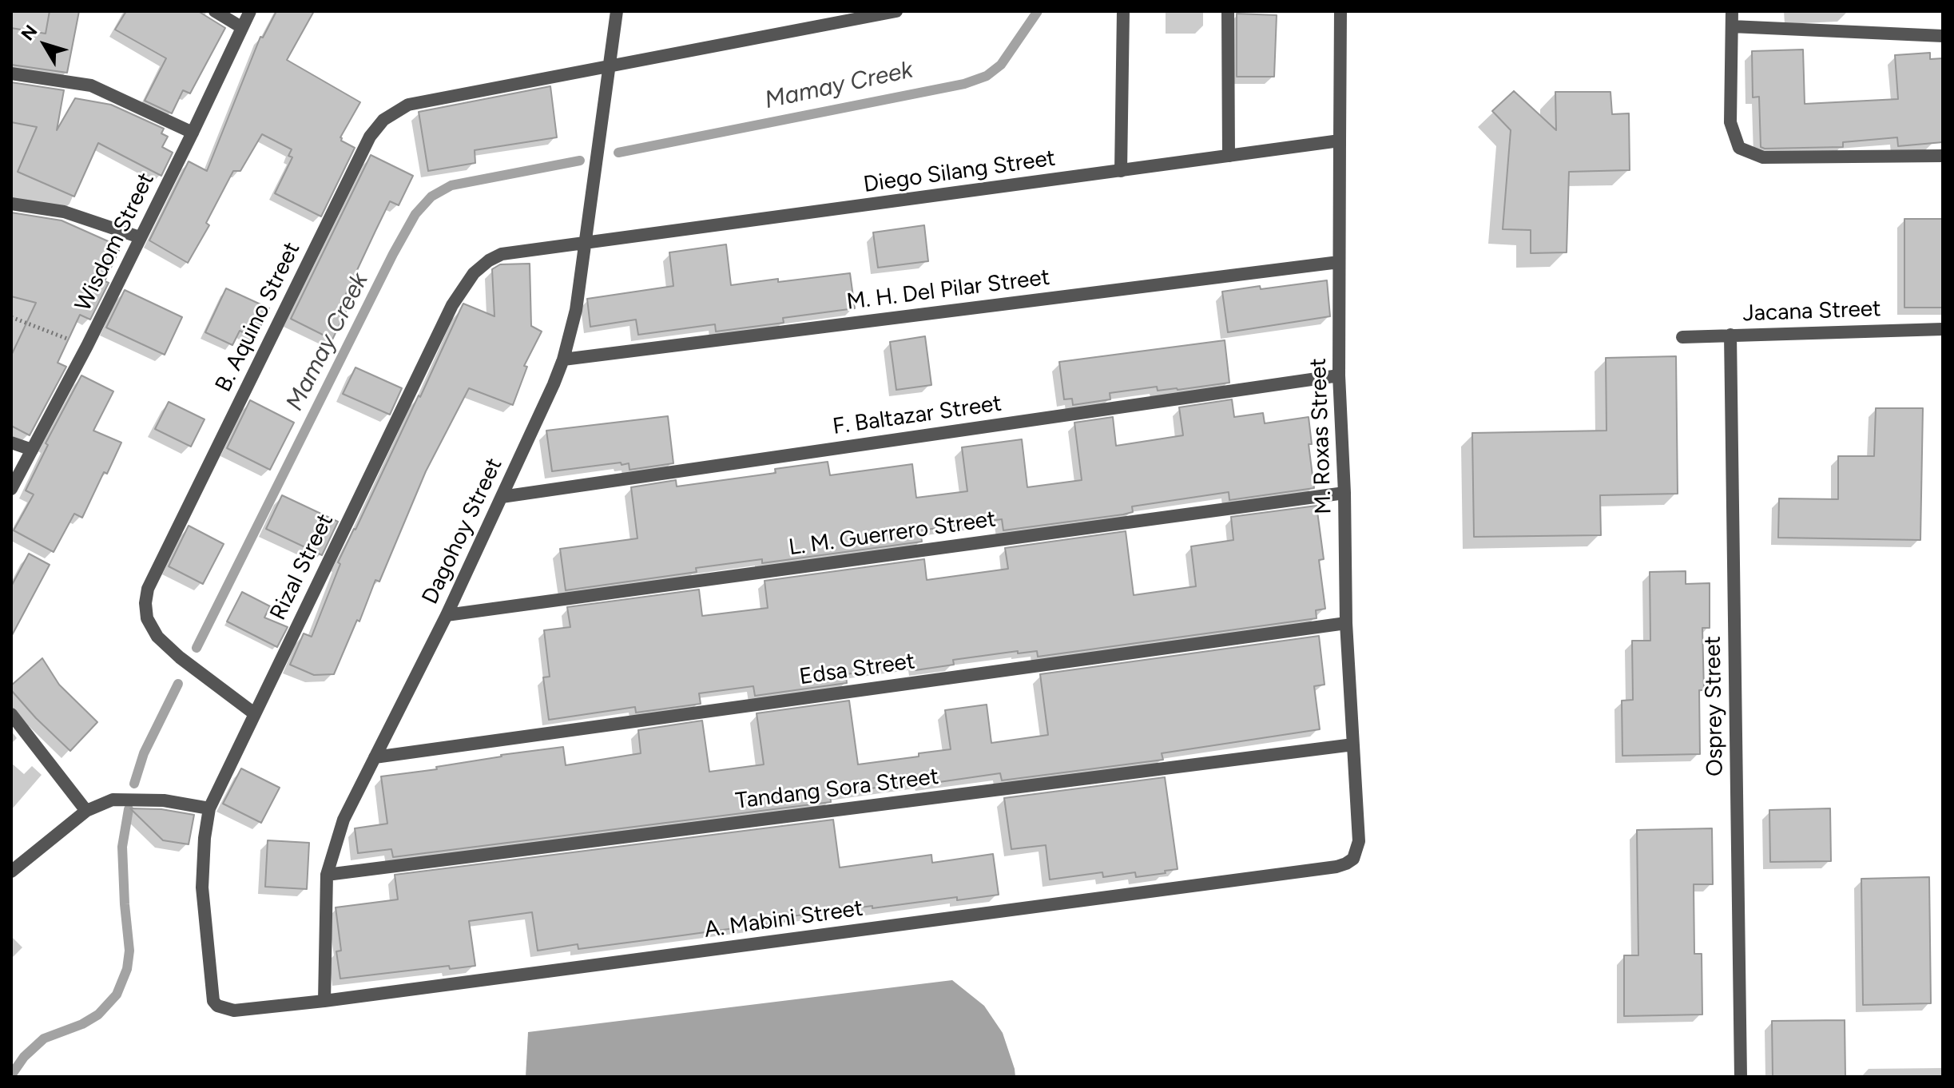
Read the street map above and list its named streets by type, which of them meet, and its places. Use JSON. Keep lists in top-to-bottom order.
{
  "streets": {
    "street": [
      "Diego Silang Street",
      "Wisdom Street",
      "M. H. Del Pilar Street",
      "Jacana Street",
      "B. Aquino Street",
      "F. Baltazar Street",
      "M. Roxas Street",
      "Dagohoy Street",
      "L. M. Guerrero Street",
      "Rizal Street",
      "Edsa Street",
      "Osprey Street",
      "Tandang Sora Street",
      "A. Mabini Street"
    ]
  },
  "crossings": [
    ["Diego Silang Street", "M. Roxas Street"],
    ["Diego Silang Street", "Dagohoy Street"],
    ["Diego Silang Street", "Rizal Street"],
    ["M. H. Del Pilar Street", "M. Roxas Street"],
    ["M. H. Del Pilar Street", "Dagohoy Street"],
    ["Jacana Street", "Osprey Street"],
    ["B. Aquino Street", "Dagohoy Street"],
    ["B. Aquino Street", "Rizal Street"],
    ["F. Baltazar Street", "M. Roxas Street"],
    ["F. Baltazar Street", "Dagohoy Street"],
    ["M. Roxas Street", "L. M. Guerrero Street"],
    ["M. Roxas Street", "Edsa Street"],
    ["M. Roxas Street", "Tandang Sora Street"],
    ["M. Roxas Street", "A. Mabini Street"],
    ["Dagohoy Street", "L. M. Guerrero Street"],
    ["Dagohoy Street", "Rizal Street"],
    ["Dagohoy Street", "Edsa Street"],
    ["Dagohoy Street", "Tandang Sora Street"],
    ["Dagohoy Street", "A. Mabini Street"],
    ["Rizal Street", "A. Mabini Street"]
  ],
  "water": ["Mamay Creek"],
  "north": "top left"
}
